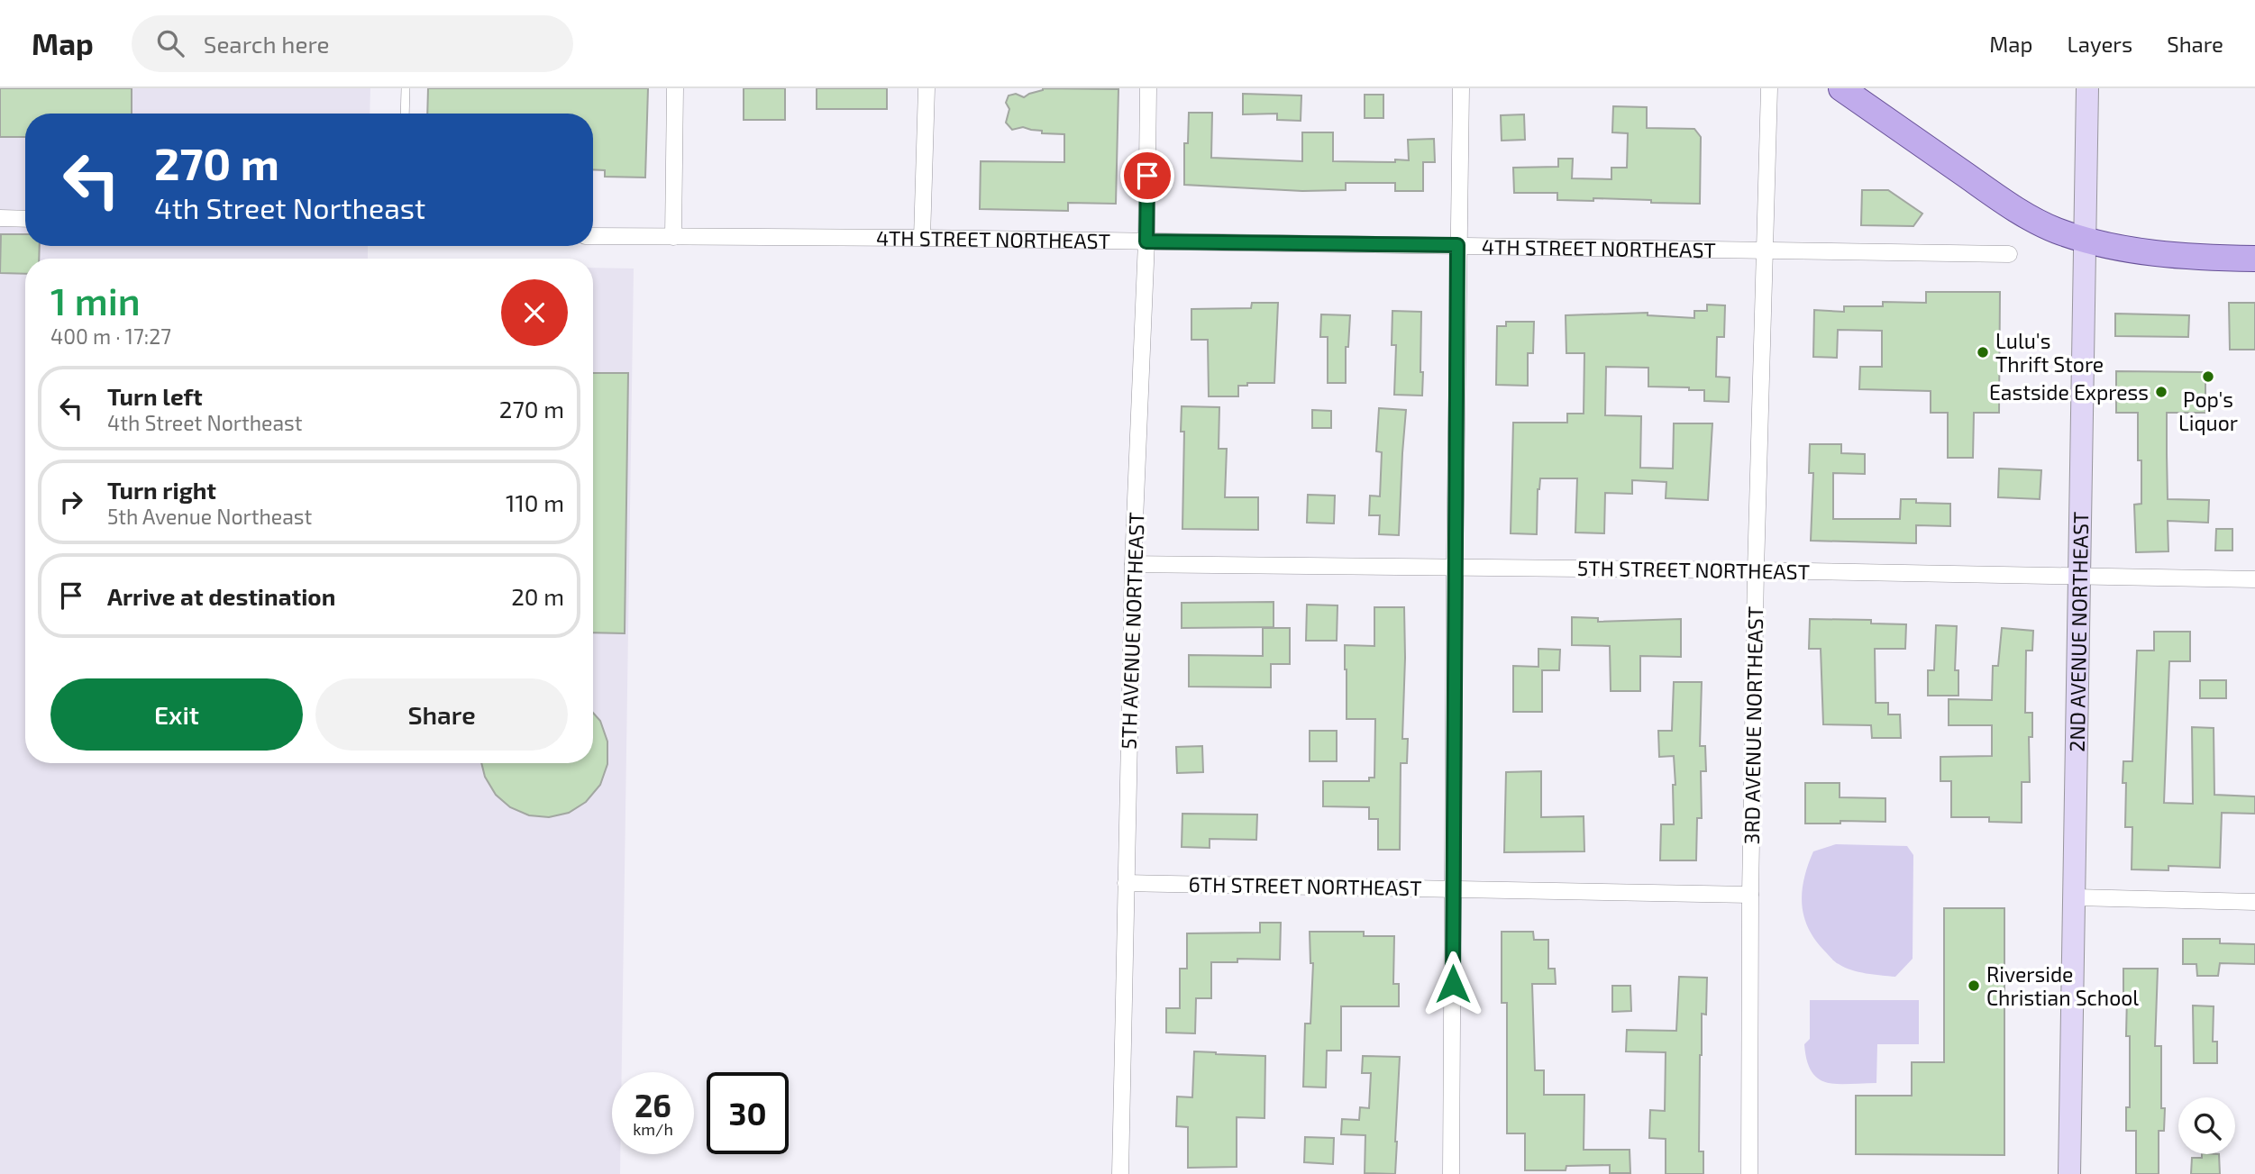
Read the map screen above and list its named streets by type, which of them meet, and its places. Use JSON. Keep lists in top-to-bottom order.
{
  "streets": {
    "street": [
      "4TH STREET NORTHEAST",
      "5TH STREET NORTHEAST",
      "5TH AVENUE NORTHEAST",
      "2ND AVENUE NORTHEAST",
      "3RD AVENUE NORTHEAST",
      "6TH STREET NORTHEAST"
    ]
  },
  "crossings": [
    ["4TH STREET NORTHEAST", "5TH AVENUE NORTHEAST"],
    ["4TH STREET NORTHEAST", "3RD AVENUE NORTHEAST"],
    ["5TH STREET NORTHEAST", "5TH AVENUE NORTHEAST"],
    ["5TH STREET NORTHEAST", "2ND AVENUE NORTHEAST"],
    ["5TH STREET NORTHEAST", "3RD AVENUE NORTHEAST"],
    ["5TH AVENUE NORTHEAST", "6TH STREET NORTHEAST"],
    ["3RD AVENUE NORTHEAST", "6TH STREET NORTHEAST"]
  ],
  "places": [
    "Lulu's Thrift Store",
    "Pop's Liquor",
    "Eastside Express",
    "Riverside Christian School"
  ],
  "page": {
    "header": "Map",
    "search": "Search here",
    "nav": ["Map", "Layers", "Share"],
    "turn": ["270 m", "4th Street Northeast"],
    "heading": ["1 min", "400 m · 17:27"],
    "list": [
      {
        "name": "Turn left",
        "note": "4th Street Northeast",
        "value": "270 m"
      },
      {
        "name": "Turn right",
        "note": "5th Avenue Northeast",
        "value": "110 m"
      },
      {
        "name": "Arrive at destination",
        "value": "20 m"
      }
    ],
    "buttons": ["Exit", "Share"],
    "speed": "26 km/h",
    "limit": "30"
  }
}
